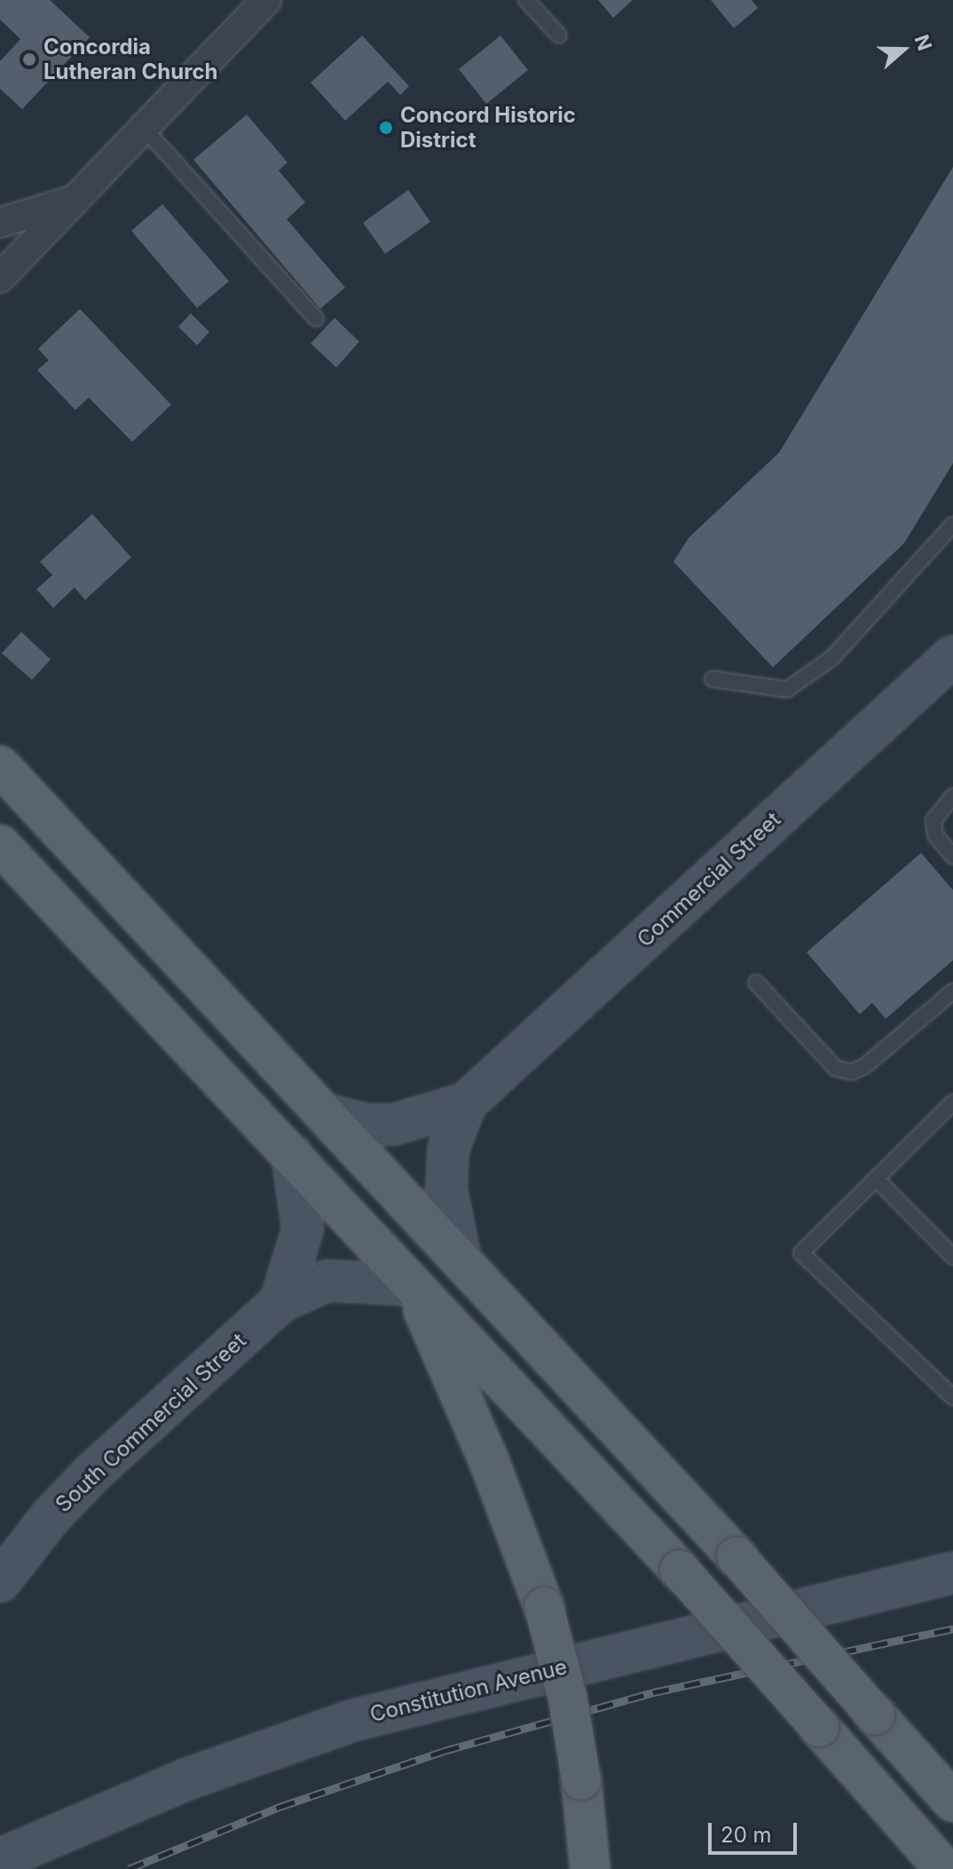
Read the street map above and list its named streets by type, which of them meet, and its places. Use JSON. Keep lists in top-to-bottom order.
{
  "streets": {
    "street": ["Commercial Street", "South Commercial Street", "Constitution Avenue"]
  },
  "places": ["Concordia Lutheran Church", "Concord Historic District"],
  "scale_bar": "20 m",
  "north": "right"
}
